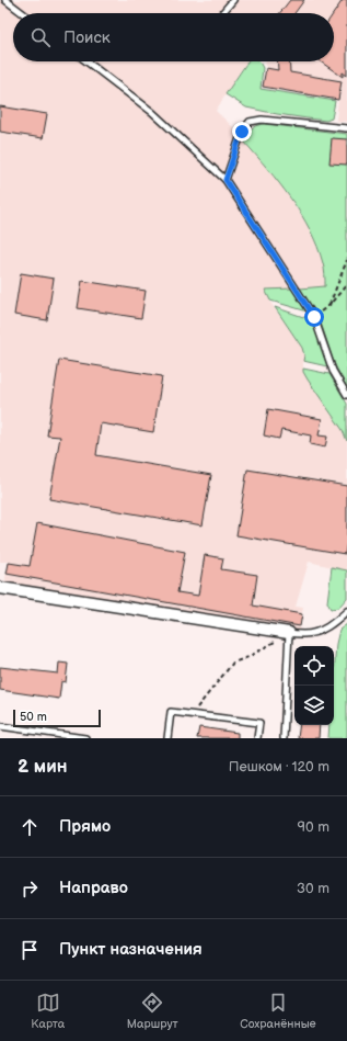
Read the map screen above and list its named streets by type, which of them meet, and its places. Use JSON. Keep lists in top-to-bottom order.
{
  "scale_bar": "50 m",
  "page": {
    "search": "Поиск",
    "scale": "50 m",
    "heading": ["2 мин", "Пешком · 120 m"],
    "list": [
      ["Прямо", "90 m"],
      ["Направо", "30 m"],
      "Пункт назначения"
    ],
    "nav": ["Карта", "Маршрут", "Сохранённые"]
  }
}
